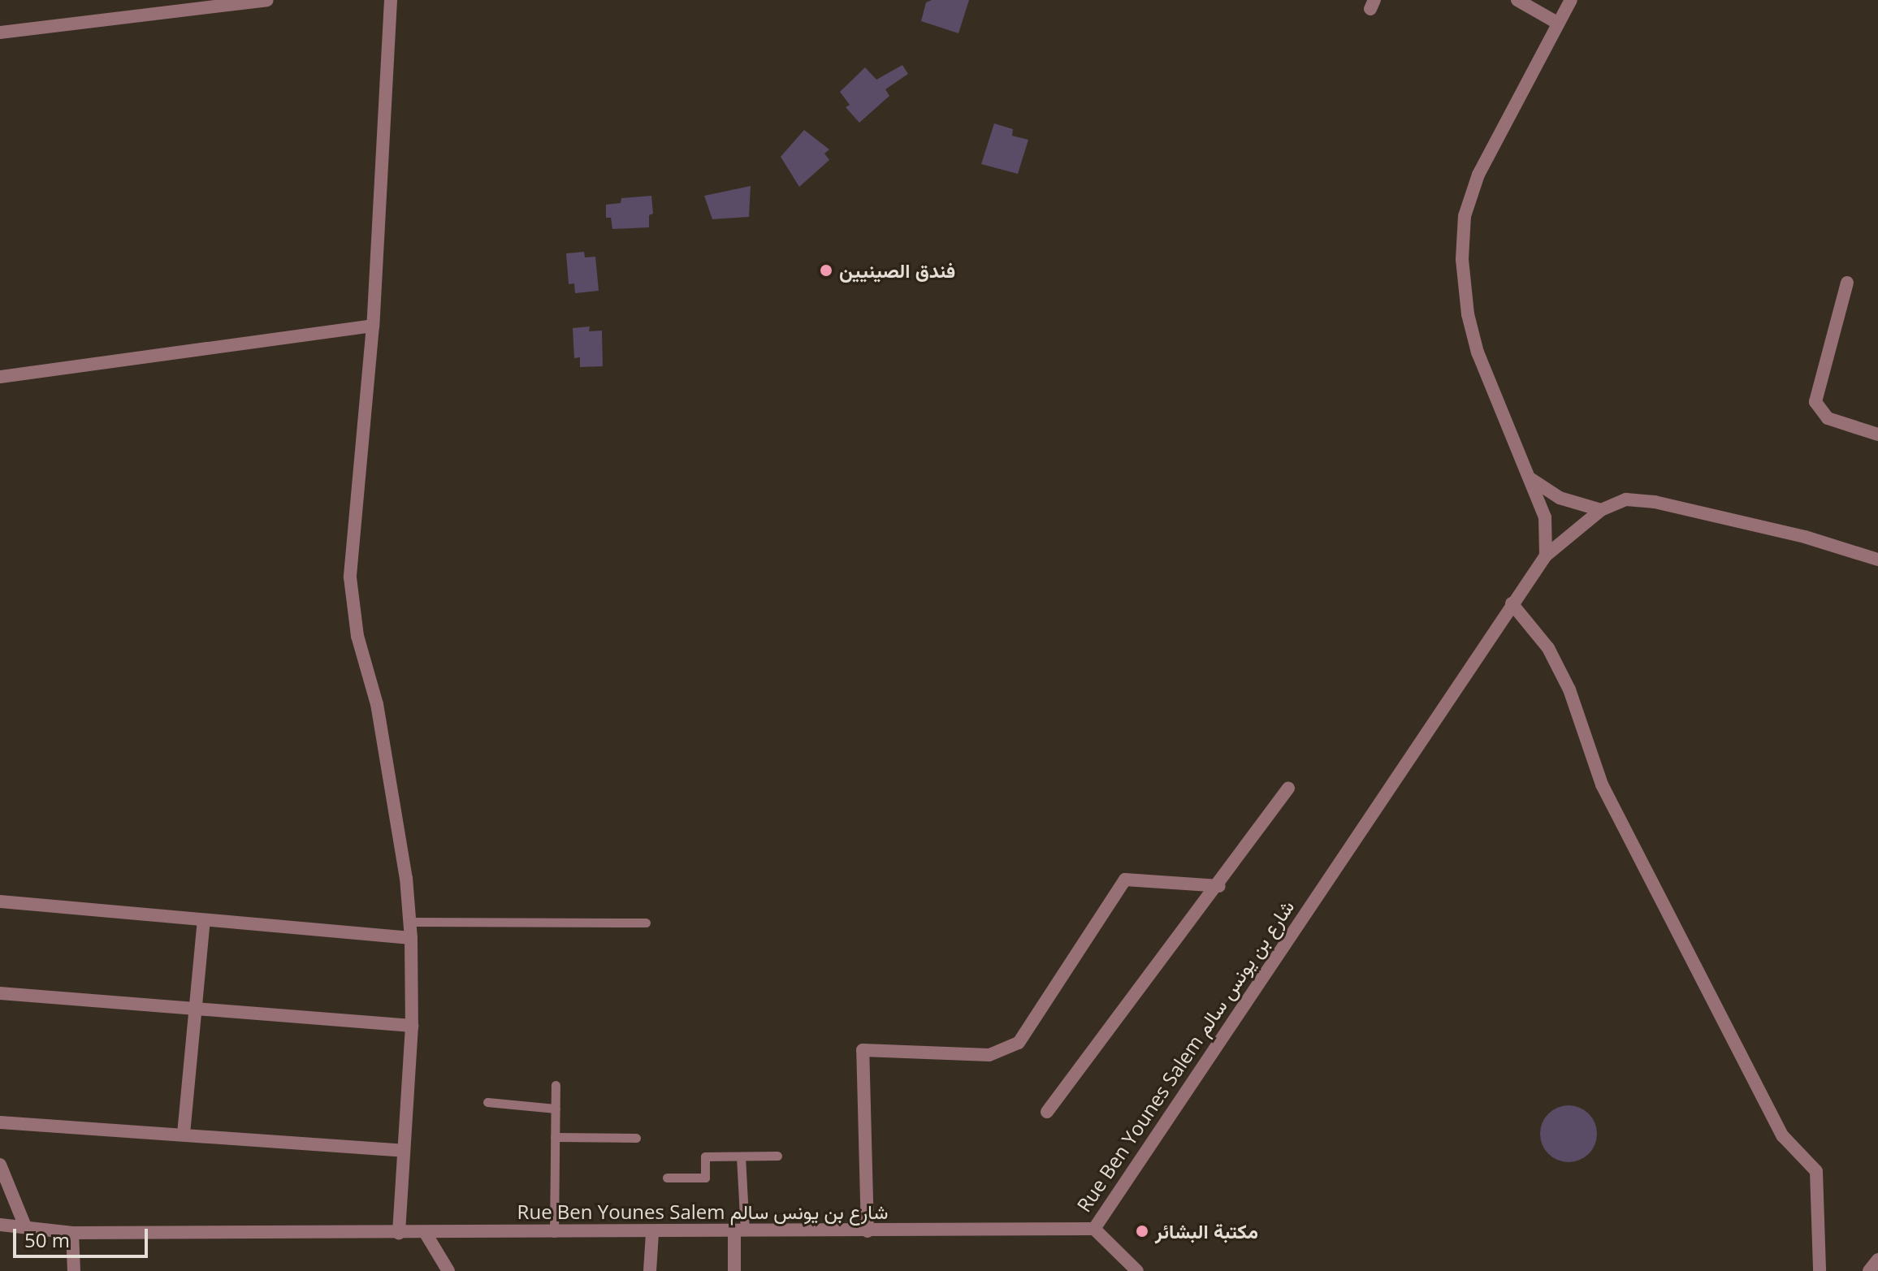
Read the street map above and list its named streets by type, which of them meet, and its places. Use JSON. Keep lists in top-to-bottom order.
{
  "streets": {
    "street": ["Rue Ben Younes Salem شارع بن يونس سالم"]
  },
  "places": ["فندق الصينيين", "مكتبة البشائر"],
  "scale_bar": "50 m"
}
